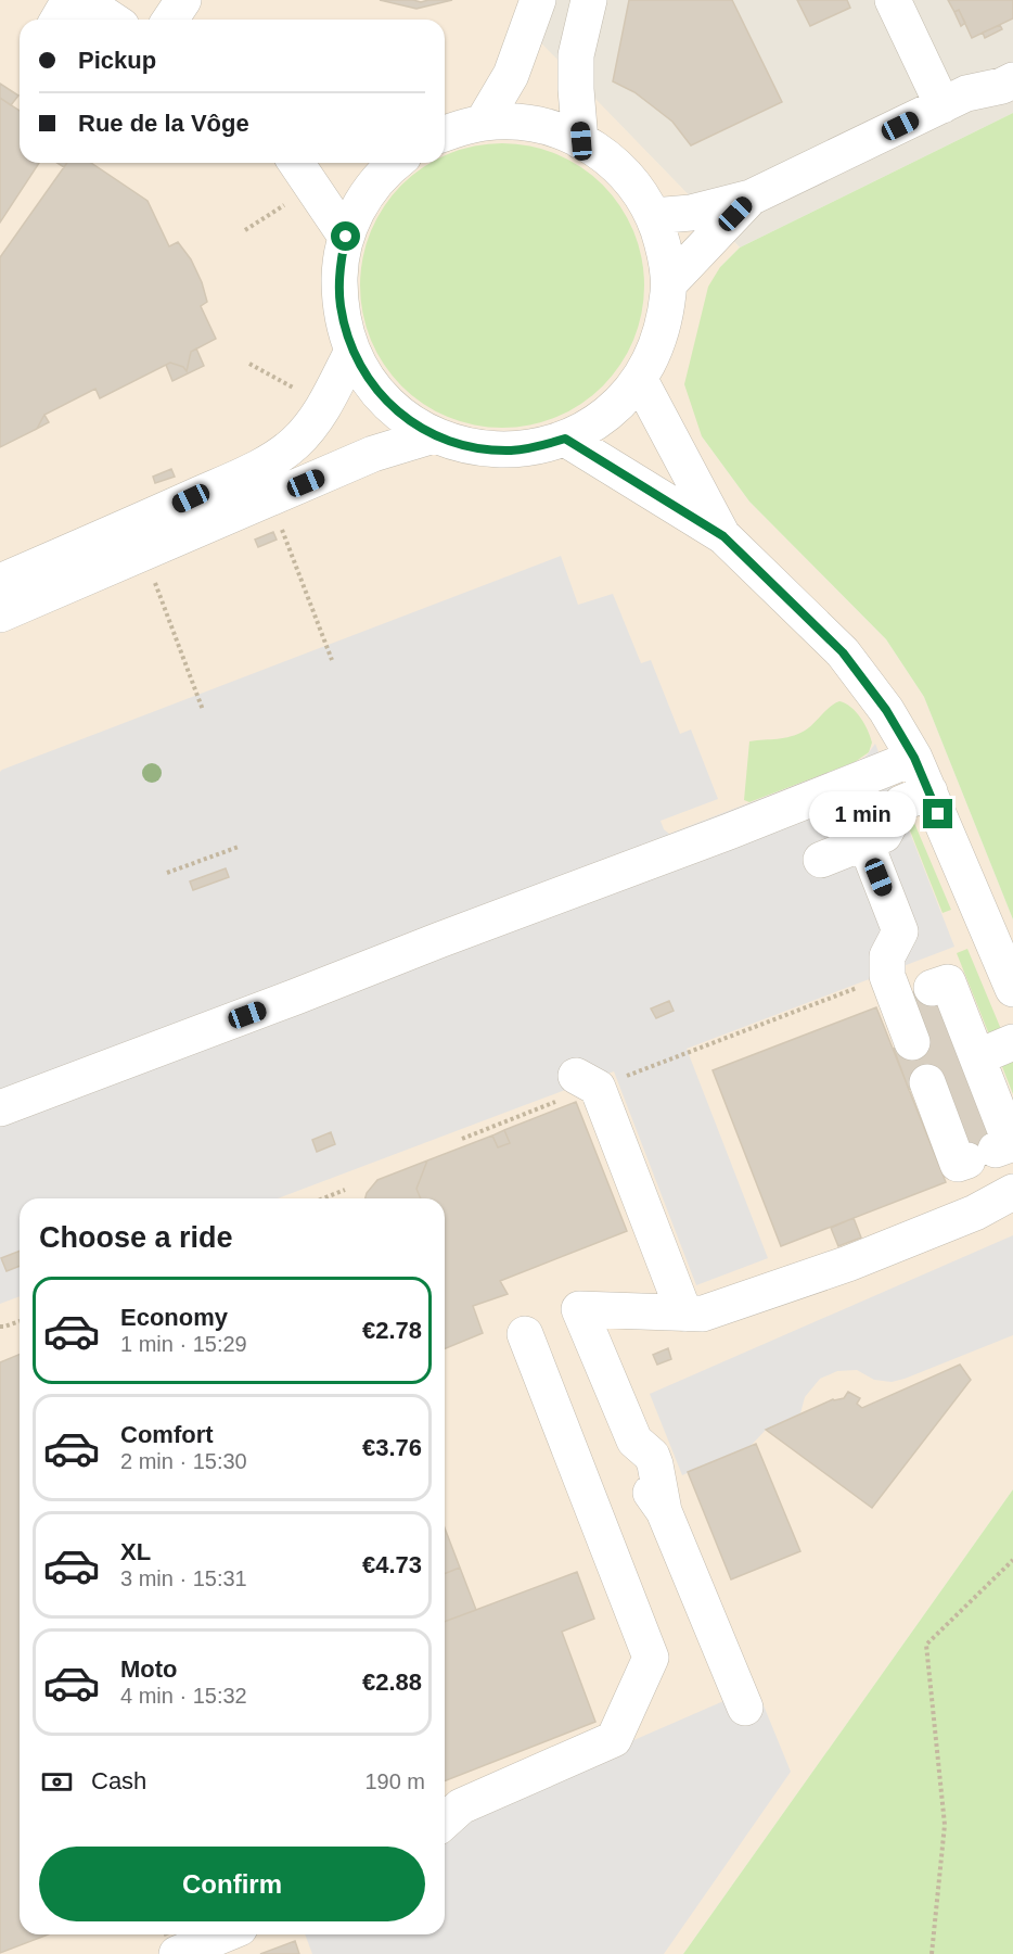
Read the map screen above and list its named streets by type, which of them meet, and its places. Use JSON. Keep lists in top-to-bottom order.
{
  "page": {
    "banner": ["Pickup", "Rue de la Vôge"],
    "bubble": "1 min",
    "heading": "Choose a ride",
    "list": [
      {
        "name": "Economy",
        "note": "1 min · 15:29",
        "value": "€2.78"
      },
      {
        "name": "Comfort",
        "note": "2 min · 15:30",
        "value": "€3.76"
      },
      {
        "name": "XL",
        "note": "3 min · 15:31",
        "value": "€4.73"
      },
      {
        "name": "Moto",
        "note": "4 min · 15:32",
        "value": "€2.88"
      }
    ],
    "pay": ["Cash", "190 m"],
    "buttons": "Confirm"
  }
}
